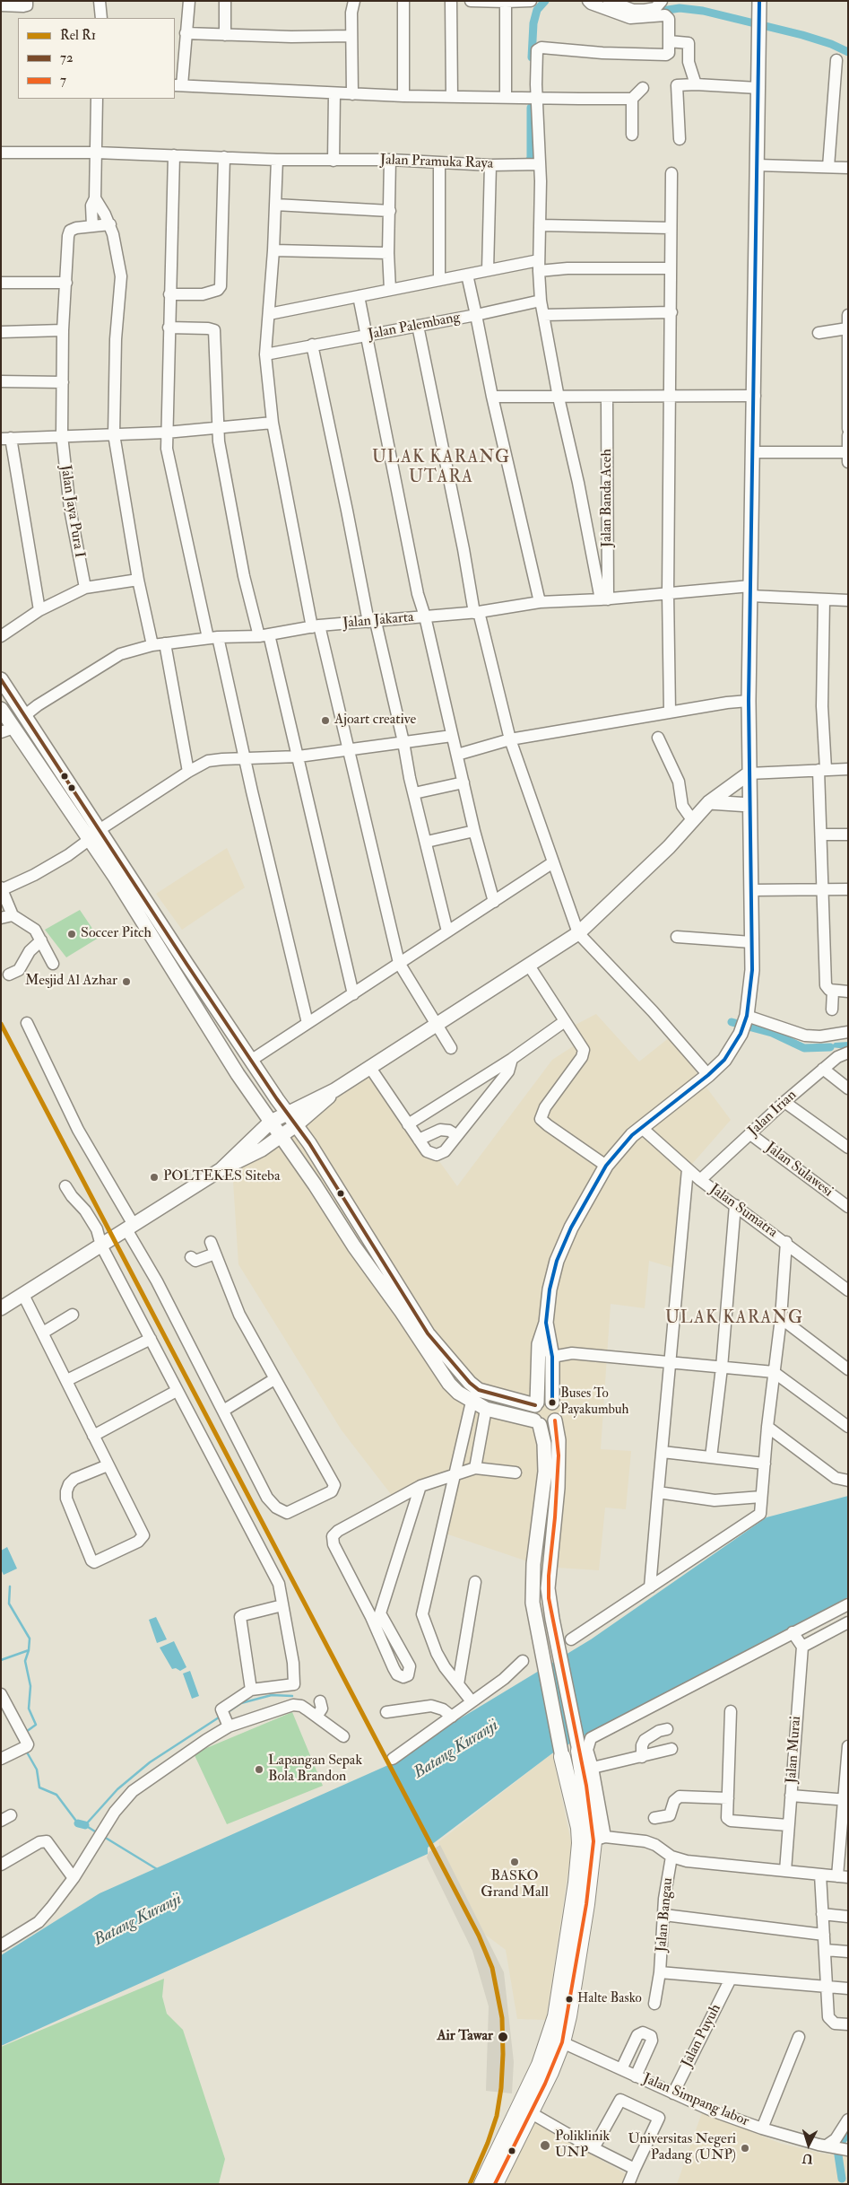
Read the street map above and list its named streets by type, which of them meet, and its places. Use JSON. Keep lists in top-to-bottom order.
{
  "streets": {
    "street": [
      "Jalan Pramuka Raya",
      "Jalan Palembang",
      "Jalan Banda Aceh",
      "Jalan Jaya Pura I",
      "Jalan Jakarta",
      "Jalan Irian",
      "Jalan Sulawesi",
      "Jalan Sumatra",
      "Jalan Murai",
      "Jalan Bangau",
      "Jalan Puyuh",
      "Jalan Simpang labor"
    ]
  },
  "crossings": [
    ["Jalan Palembang", "Jalan Jakarta"],
    ["Jalan Banda Aceh", "Jalan Jakarta"],
    ["Jalan Irian", "Jalan Sulawesi"],
    ["Jalan Irian", "Jalan Sumatra"],
    ["Jalan Puyuh", "Jalan Simpang labor"]
  ],
  "districts": ["ULAK KARANG UTARA", "ULAK KARANG"],
  "water": ["Batang Kuranji"],
  "places": [
    "Ajoart creative",
    "Soccer Pitch",
    "Mesjid Al Azhar",
    "POLTEKES Siteba",
    "Buses To Payakumbuh",
    "Lapangan Sepak Bola Brandon",
    "BASKO Grand Mall",
    "Halte Basko",
    "Air Tawar",
    "Poliklinik UNP",
    "Universitas Negeri Padang (UNP)"
  ],
  "lines": ["transit line 72", "rail line R1", "transit line 7"],
  "legend": ["Rel R1", "72", "7"],
  "north": "bottom"
}
